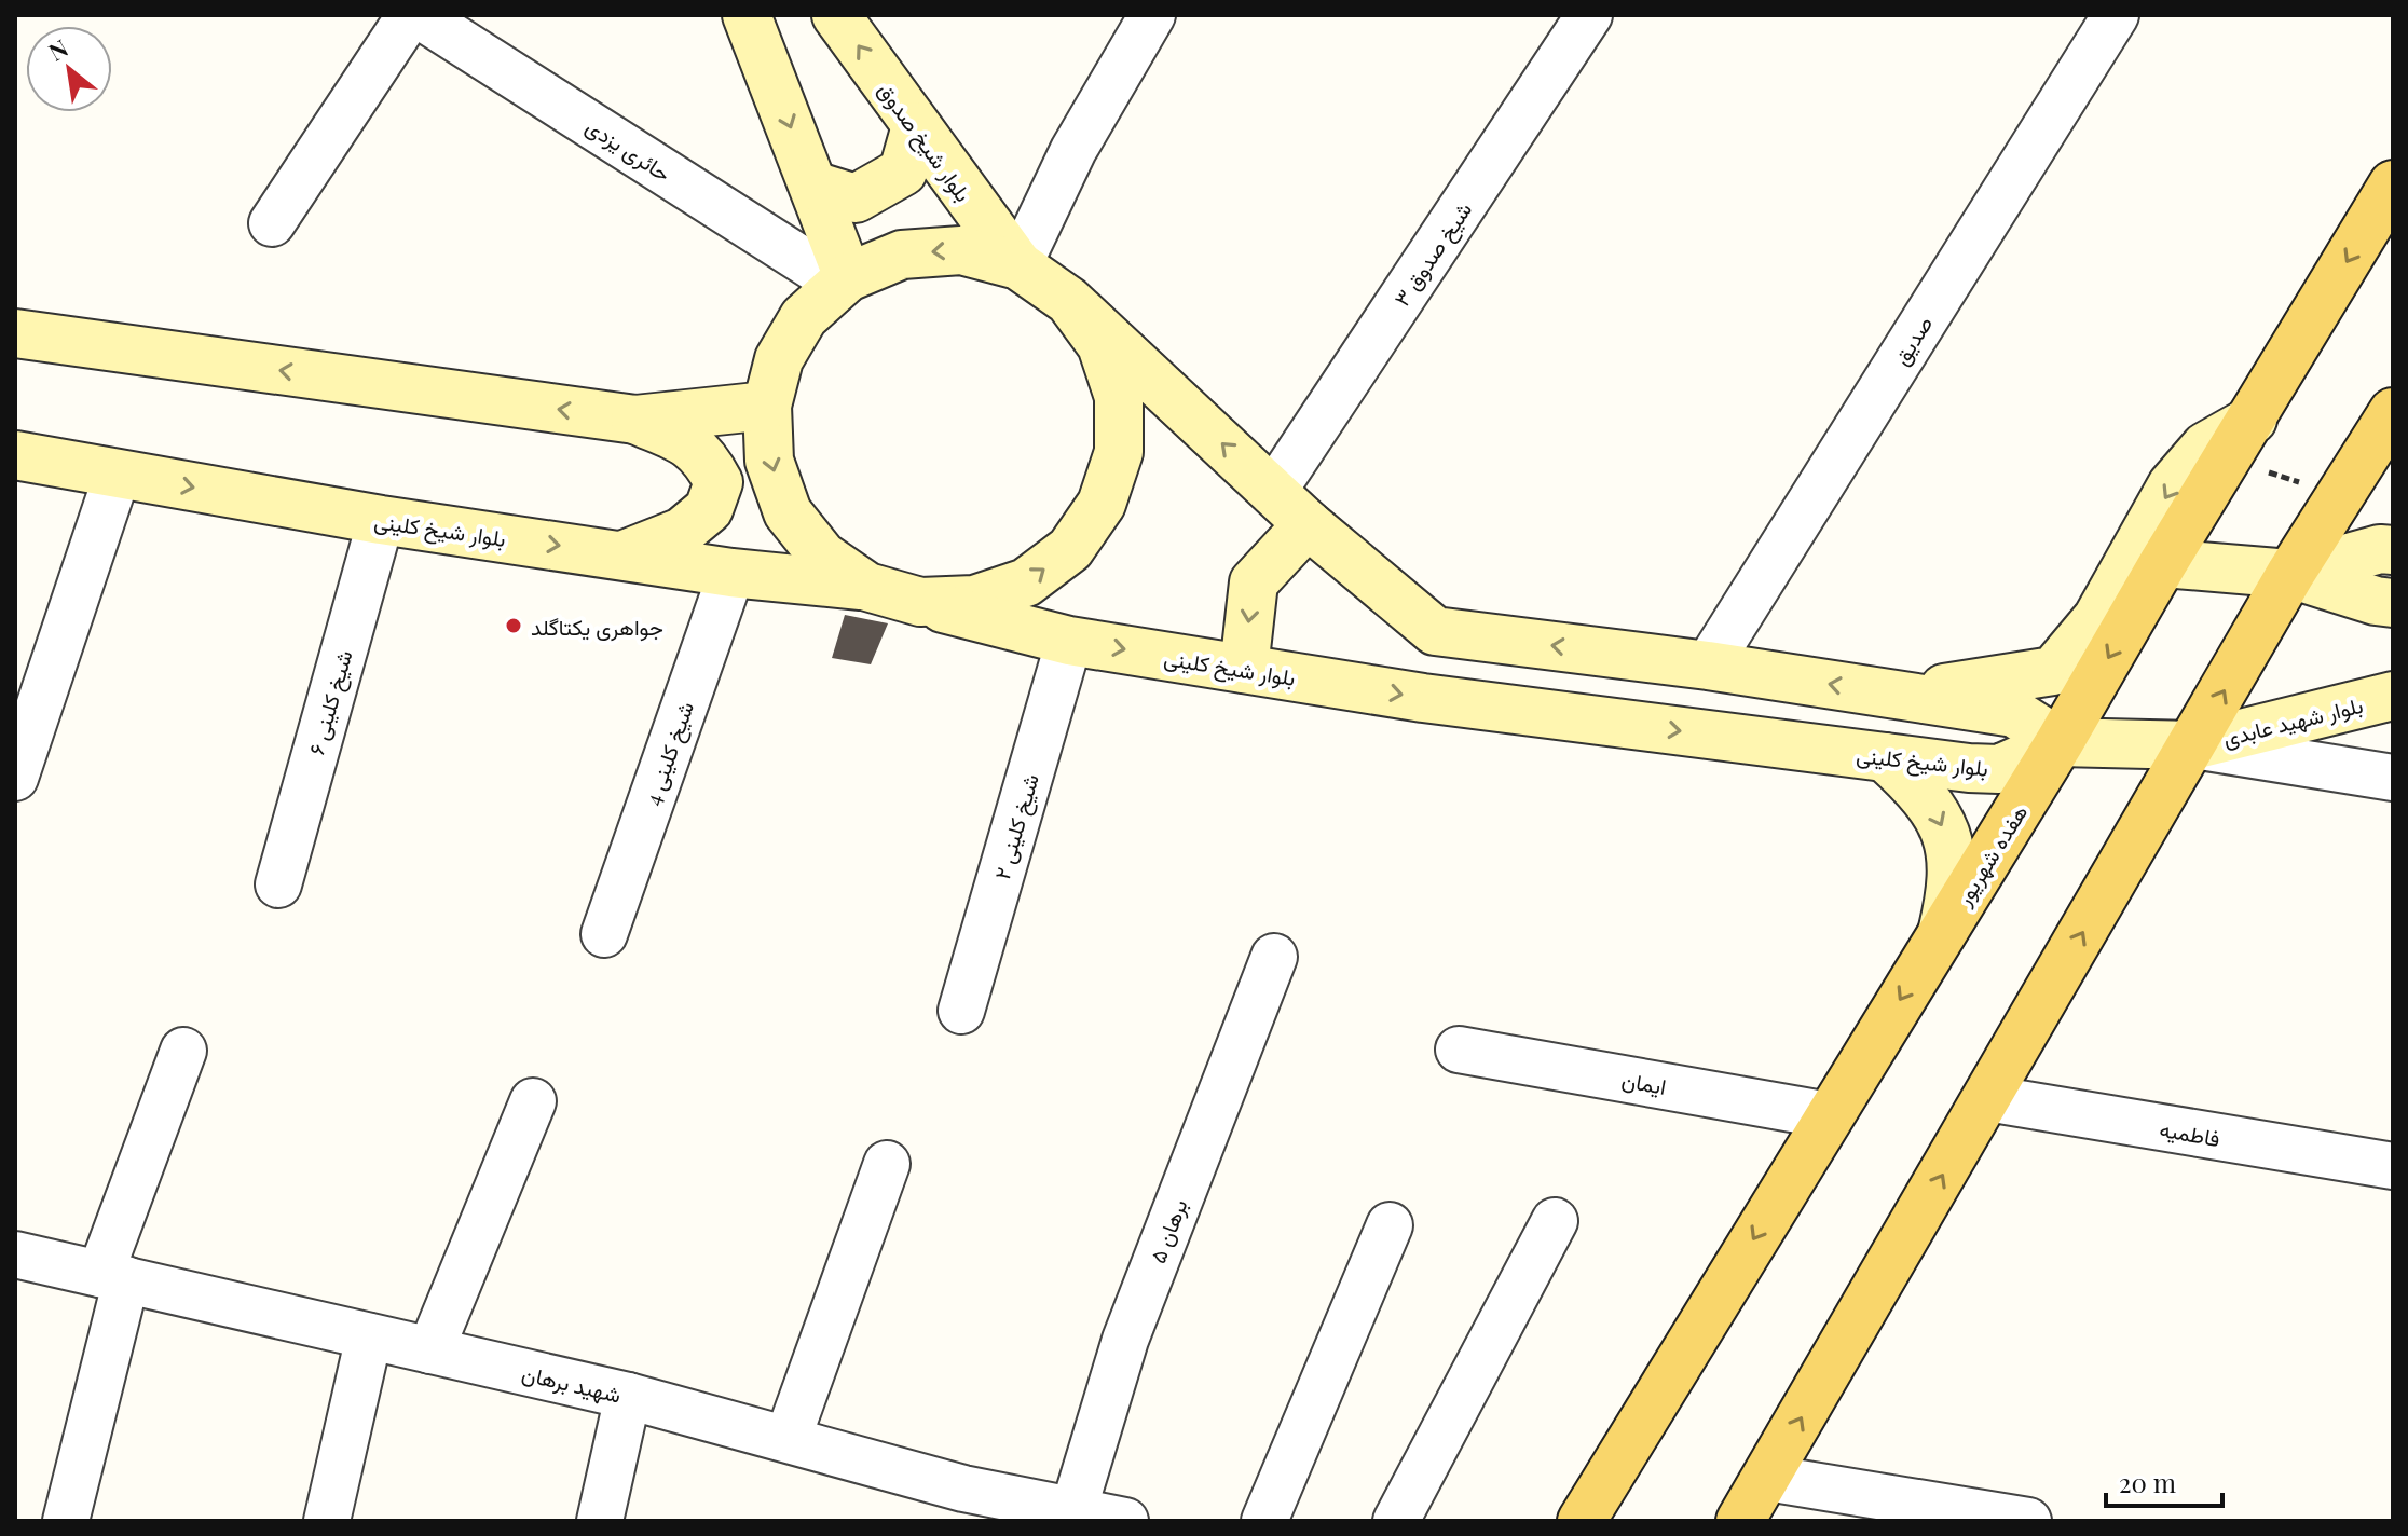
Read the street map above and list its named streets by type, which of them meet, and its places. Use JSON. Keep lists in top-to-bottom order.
{
  "streets": {
    "main road": [
      "بلوار شیخ صدوق",
      "بلوار شیخ کلینی",
      "بلوار شهید عابدی",
      "هفده شهریور"
    ],
    "street": [
      "حائری یزدی",
      "شیخ صدوق ۳",
      "صدیق",
      "شیخ کلینی ۶",
      "شیخ کلینی 4",
      "شیخ کلینی ۲",
      "ایمان",
      "فاطمیه",
      "برهان ۵",
      "شهید برهان"
    ]
  },
  "crossings": [
    ["بلوار شیخ کلینی", "شیخ کلینی ۶"],
    ["بلوار شیخ کلینی", "بلوار شهید عابدی"],
    ["بلوار شیخ کلینی", "شیخ کلینی 4"],
    ["بلوار شیخ کلینی", "شیخ کلینی ۲"],
    ["بلوار شیخ کلینی", "هفده شهریور"],
    ["بلوار شهید عابدی", "هفده شهریور"],
    ["هفده شهریور", "ایمان"],
    ["برهان ۵", "شهید برهان"]
  ],
  "places": ["جواهری یکتاگلد"],
  "scale_bar": "20 m",
  "north": "top left"
}
